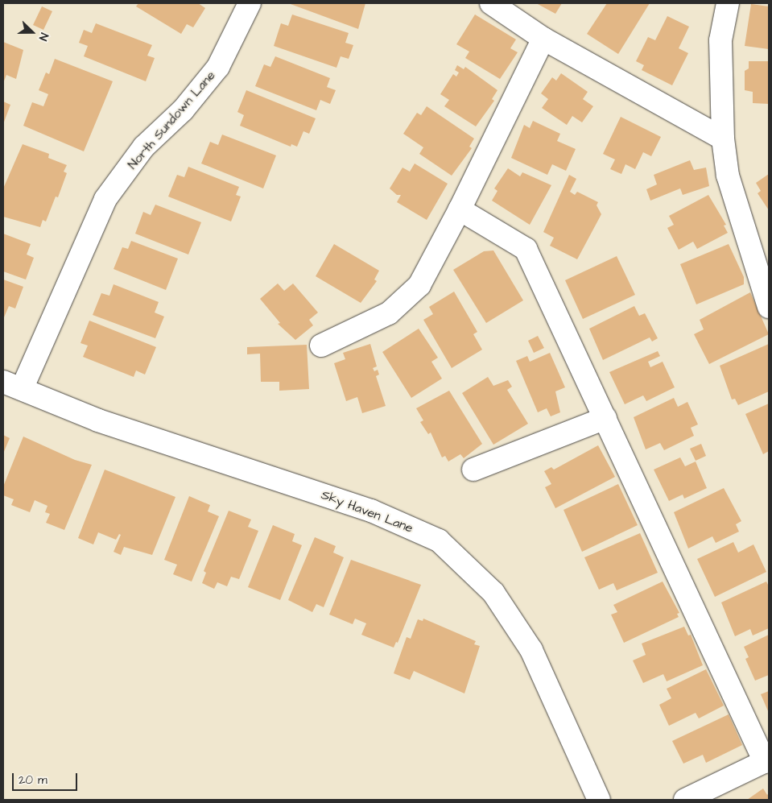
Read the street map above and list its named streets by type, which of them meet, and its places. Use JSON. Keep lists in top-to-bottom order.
{
  "streets": {
    "street": ["North Sundown Lane", "Sky Haven Lane"]
  },
  "crossings": [
    ["North Sundown Lane", "Sky Haven Lane"]
  ],
  "scale_bar": "20 m",
  "north": "right"
}
